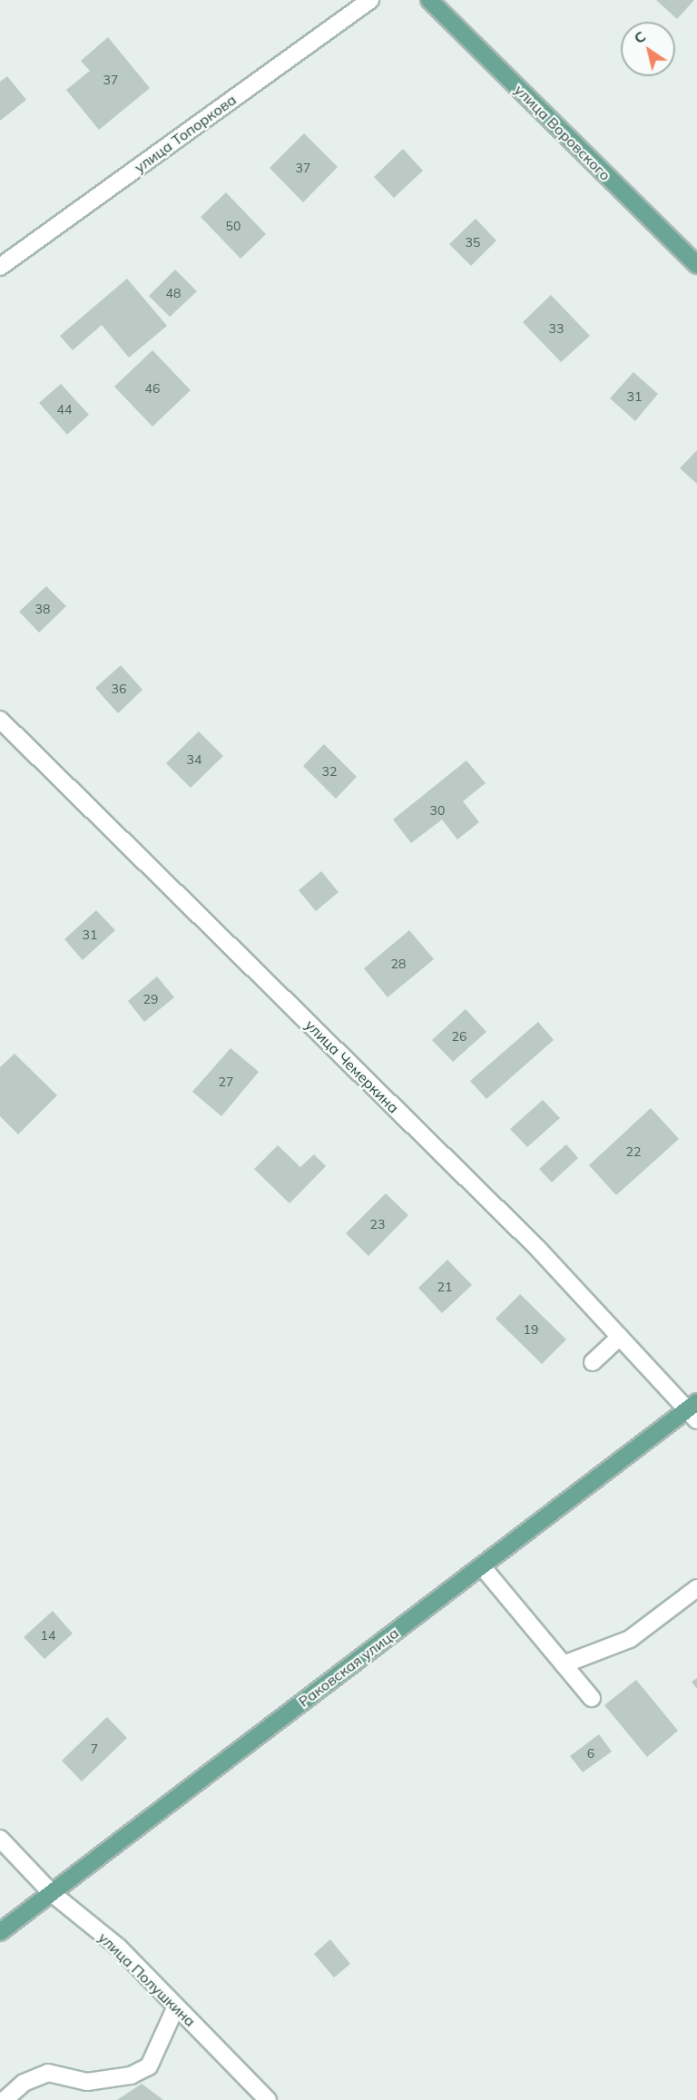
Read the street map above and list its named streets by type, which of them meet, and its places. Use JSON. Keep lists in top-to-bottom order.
{
  "streets": {
    "main road": ["улица Воровского", "Раковская улица"],
    "street": ["улица Топоркова", "улица Чемеркина", "улица Полушкина"]
  },
  "crossings": [
    ["улица Чемеркина", "Раковская улица"],
    ["Раковская улица", "улица Полушкина"]
  ],
  "house_numbers": [
    "37",
    "37",
    "50",
    "35",
    "48",
    "33",
    "46",
    "31",
    "44",
    "38",
    "36",
    "34",
    "32",
    "30",
    "31",
    "28",
    "29",
    "26",
    "27",
    "22",
    "23",
    "21",
    "19",
    "14",
    "7",
    "6"
  ],
  "north": "top left"
}
